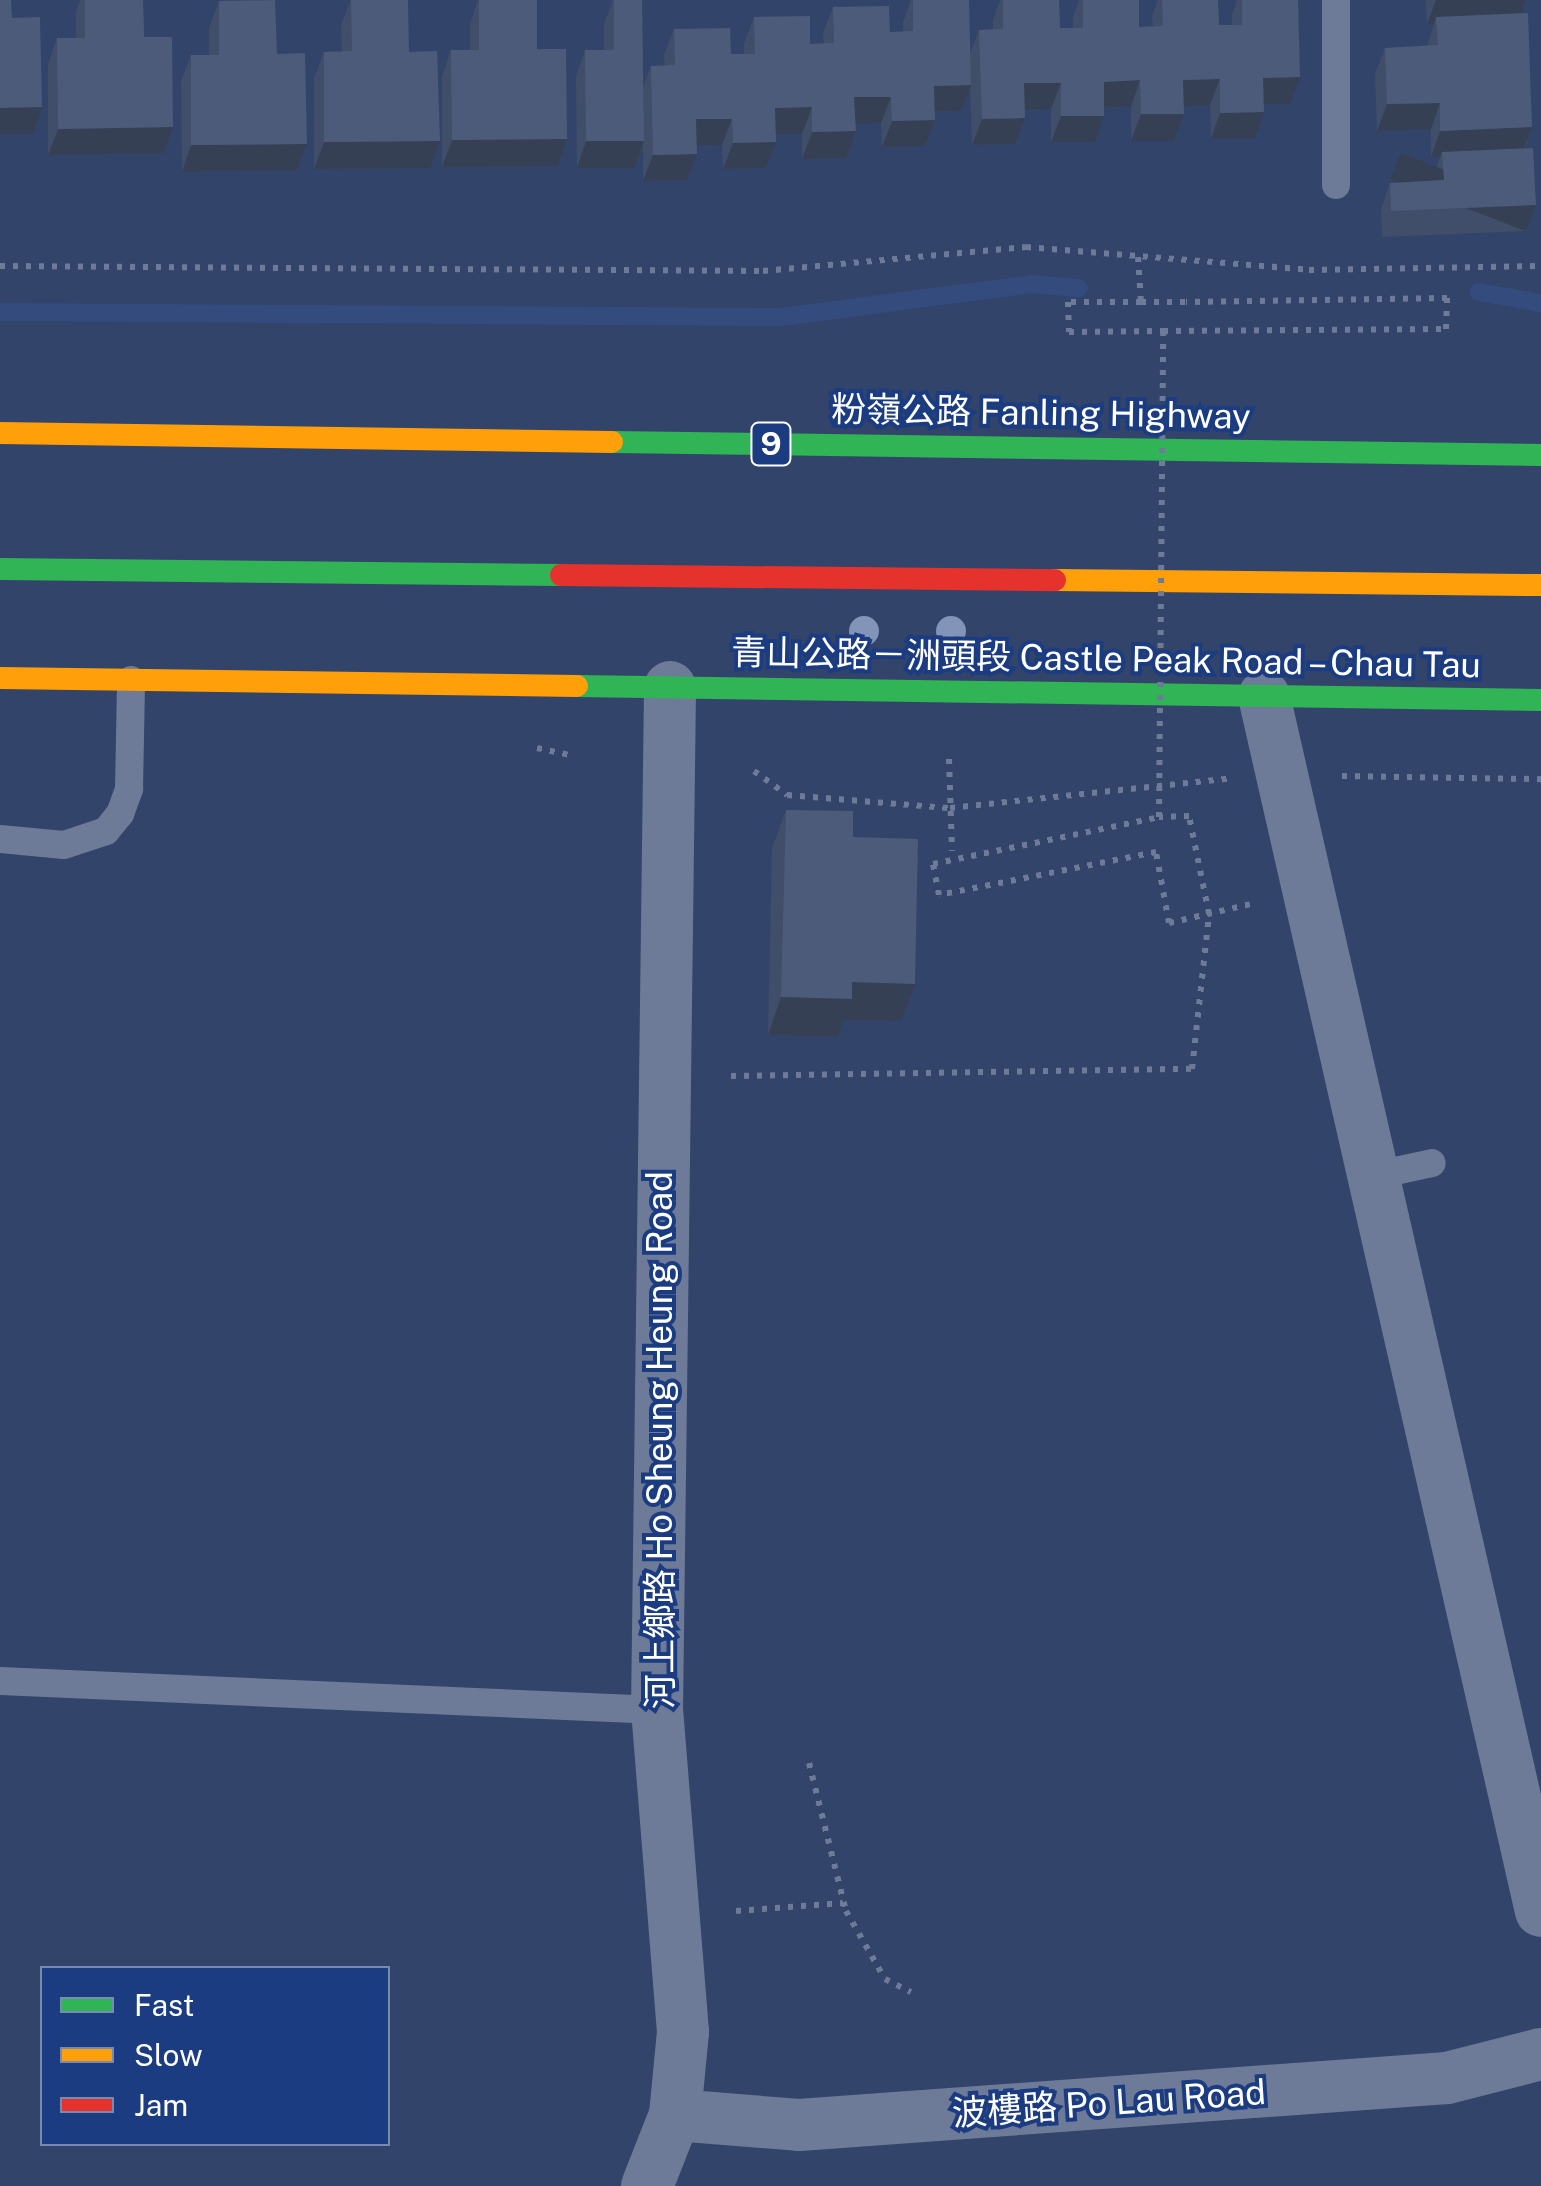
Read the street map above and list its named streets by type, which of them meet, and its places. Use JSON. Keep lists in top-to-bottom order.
{
  "streets": {
    "main road": ["粉嶺公路 Fanling Highway", "9", "青山公路－洲頭段 Castle Peak Road – Chau Tau"],
    "street": ["河上鄉路 Ho Sheung Heung Road", "波樓路 Po Lau Road"]
  },
  "crossings": [
    ["青山公路－洲頭段 Castle Peak Road – Chau Tau", "河上鄉路 Ho Sheung Heung Road"],
    ["河上鄉路 Ho Sheung Heung Road", "波樓路 Po Lau Road"]
  ],
  "legend": ["Fast", "Slow", "Jam"]
}
